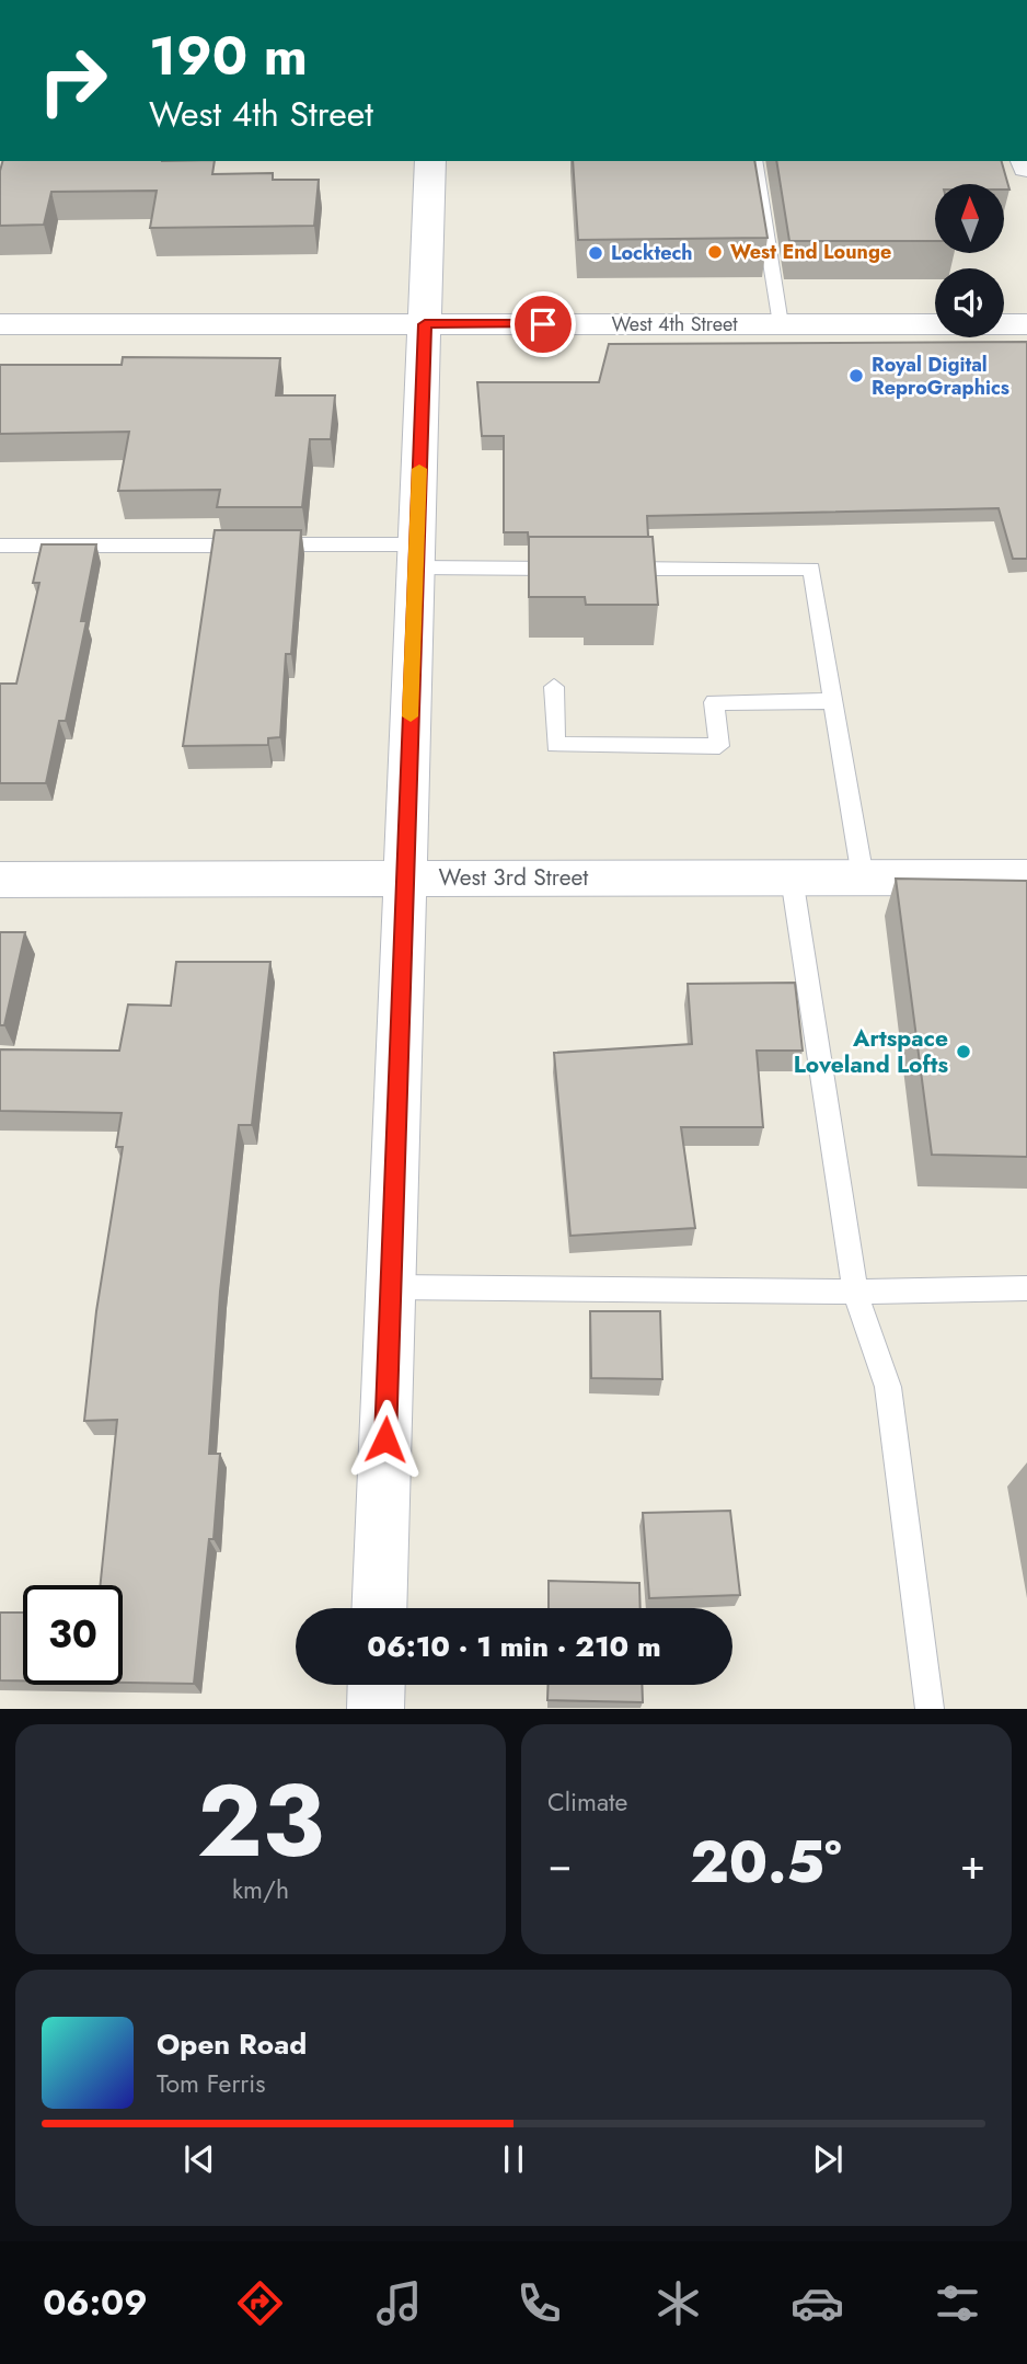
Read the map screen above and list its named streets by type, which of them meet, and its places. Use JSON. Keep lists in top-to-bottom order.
{
  "streets": {
    "street": ["West 4th Street", "West 3rd Street"]
  },
  "places": [
    "West End Lounge",
    "Locktech",
    "Royal Digital ReproGraphics",
    "Artspace Loveland Lofts"
  ],
  "north": "top",
  "page": {
    "turn": ["190 m", "West 4th Street"],
    "limit": "30",
    "trip": "06:10 · 1 min · 210 m",
    "tile": [
      ["23", "km/h"],
      "Climate"
    ],
    "heat": ["−", "20.5°", "+"],
    "song": ["Open Road", "Tom Ferris"],
    "tabs": "06:09"
  }
}
